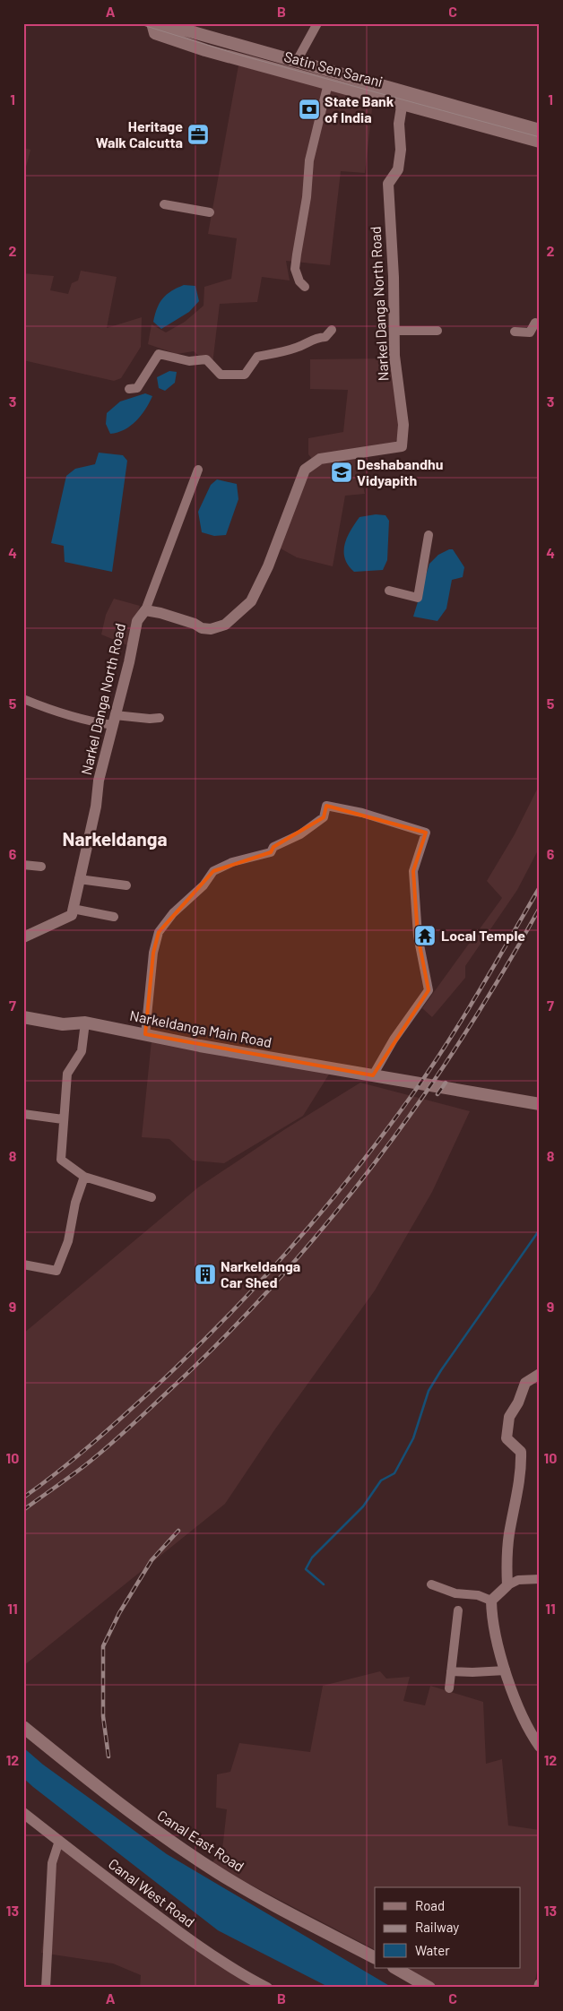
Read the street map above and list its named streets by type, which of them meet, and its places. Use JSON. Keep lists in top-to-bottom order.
{
  "streets": {
    "main road": ["Satin Sen Sarani", "Narkeldanga Main Road", "Canal East Road"],
    "street": ["Narkel Danga North Road", "Canal West Road"]
  },
  "crossings": [
    ["Satin Sen Sarani", "Narkel Danga North Road"]
  ],
  "districts": ["Narkeldanga"],
  "places": {
    "bank": ["State Bank of India"],
    "office": ["Heritage Walk Calcutta"],
    "school or university": ["Deshabandhu Vidyapith"],
    "temple": ["Local Temple"],
    "building": ["Narkeldanga Car Shed"]
  },
  "legend": ["Road", "Railway", "Water"],
  "grid": {
    "columns": ["A", "B", "C"],
    "rows": [
      "1",
      "2",
      "3",
      "4",
      "5",
      "6",
      "7",
      "8",
      "9",
      "10",
      "11",
      "12",
      "13"
    ]
  }
}
